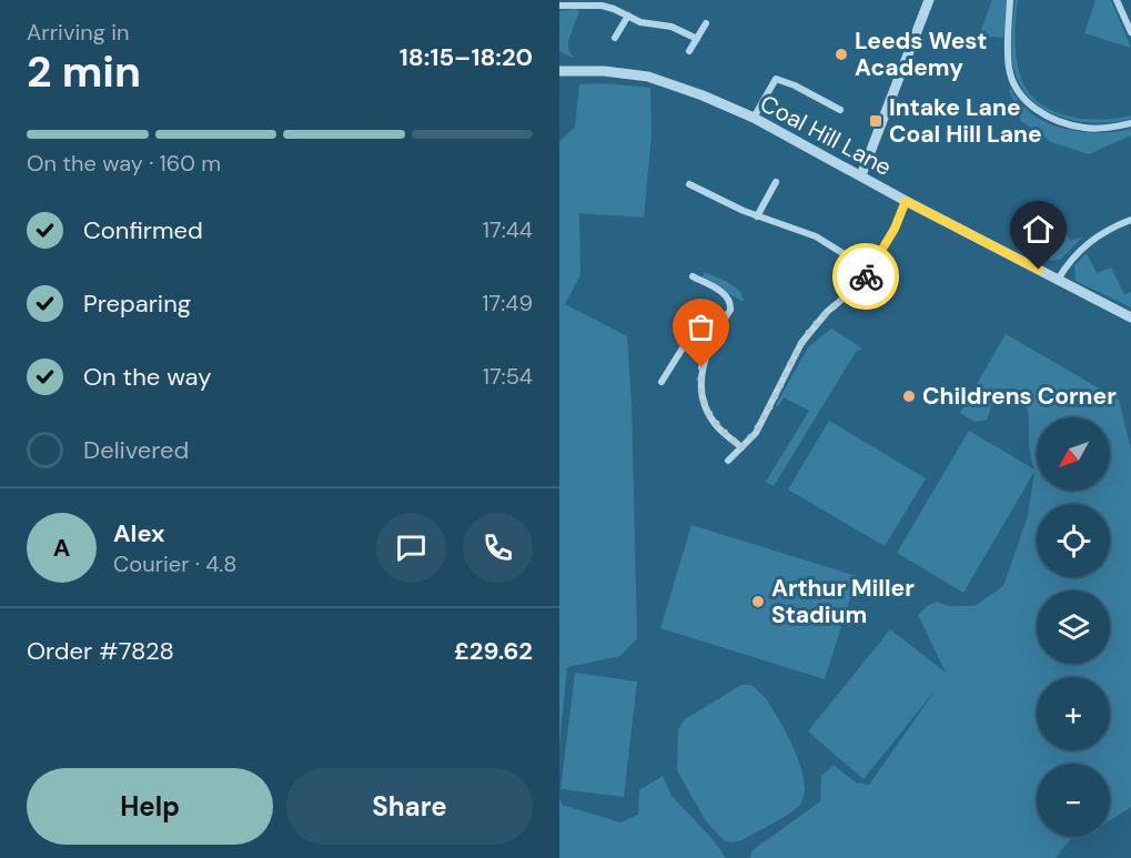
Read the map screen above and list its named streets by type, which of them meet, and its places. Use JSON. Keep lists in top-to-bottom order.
{
  "streets": {
    "street": ["Coal Hill Lane"]
  },
  "places": {
    "other": ["Leeds West Academy", "Childrens Corner", "Arthur Miller Stadium"],
    "transit": ["Intake Lane Coal Hill Lane"]
  },
  "north": "bottom left",
  "page": {
    "heading": ["2 min", "Arriving in", "18:15–18:20"],
    "panel": [
      "Alex",
      "Courier · 4.8",
      "Order #7828",
      "£29.62"
    ],
    "bar": "On the way · 160 m",
    "list": [
      ["Confirmed", "17:44"],
      ["Preparing", "17:49"],
      ["On the way", "17:54"],
      "Delivered"
    ],
    "map_buttons": ["+", "−"],
    "round": "A",
    "buttons": ["Help", "Share"]
  }
}
